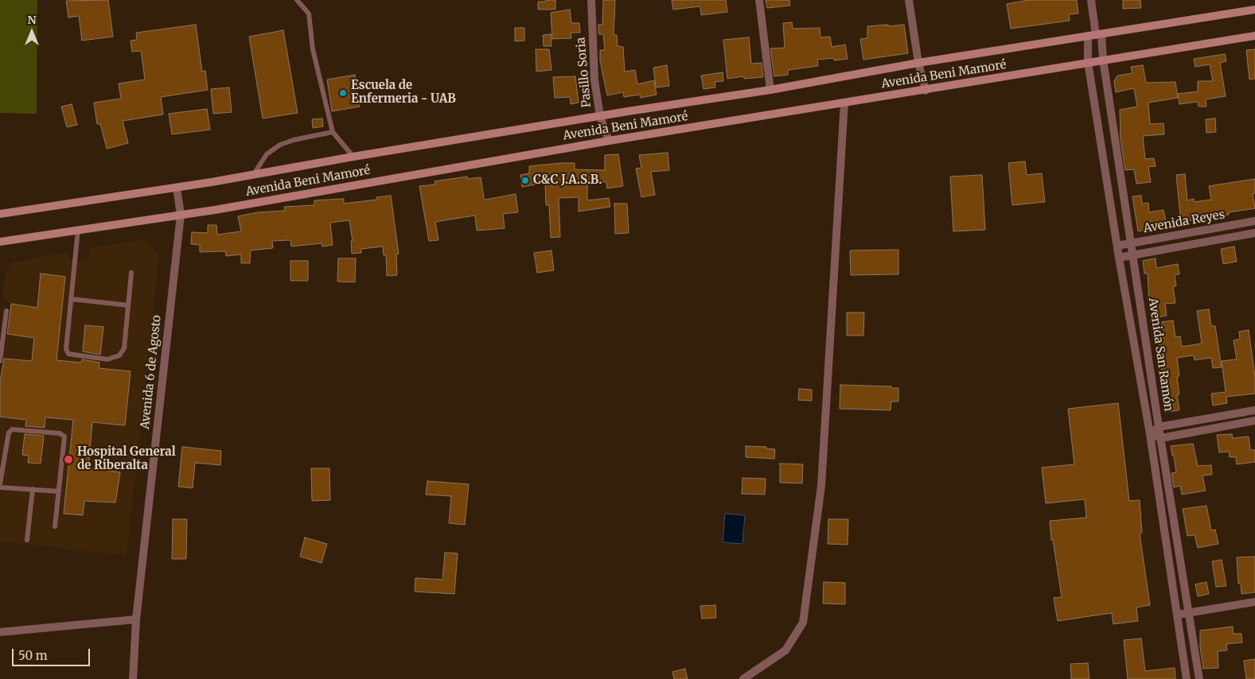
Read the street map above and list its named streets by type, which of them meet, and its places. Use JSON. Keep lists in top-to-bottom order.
{
  "streets": {
    "street": [
      "Pasillo Soria",
      "Avenida Beni Mamoré",
      "Avenida Reyes",
      "Avenida San Ramón",
      "Avenida 6 de Agosto"
    ]
  },
  "crossings": [
    ["Pasillo Soria", "Avenida Beni Mamoré"],
    ["Avenida Beni Mamoré", "Avenida San Ramón"],
    ["Avenida Beni Mamoré", "Avenida 6 de Agosto"],
    ["Avenida Reyes", "Avenida San Ramón"]
  ],
  "places": ["Escuela de Enfermeria - UAB", "C&C J.A.S.B.", "Hospital General de Riberalta"],
  "scale_bar": "50 m",
  "north": "top"
}
